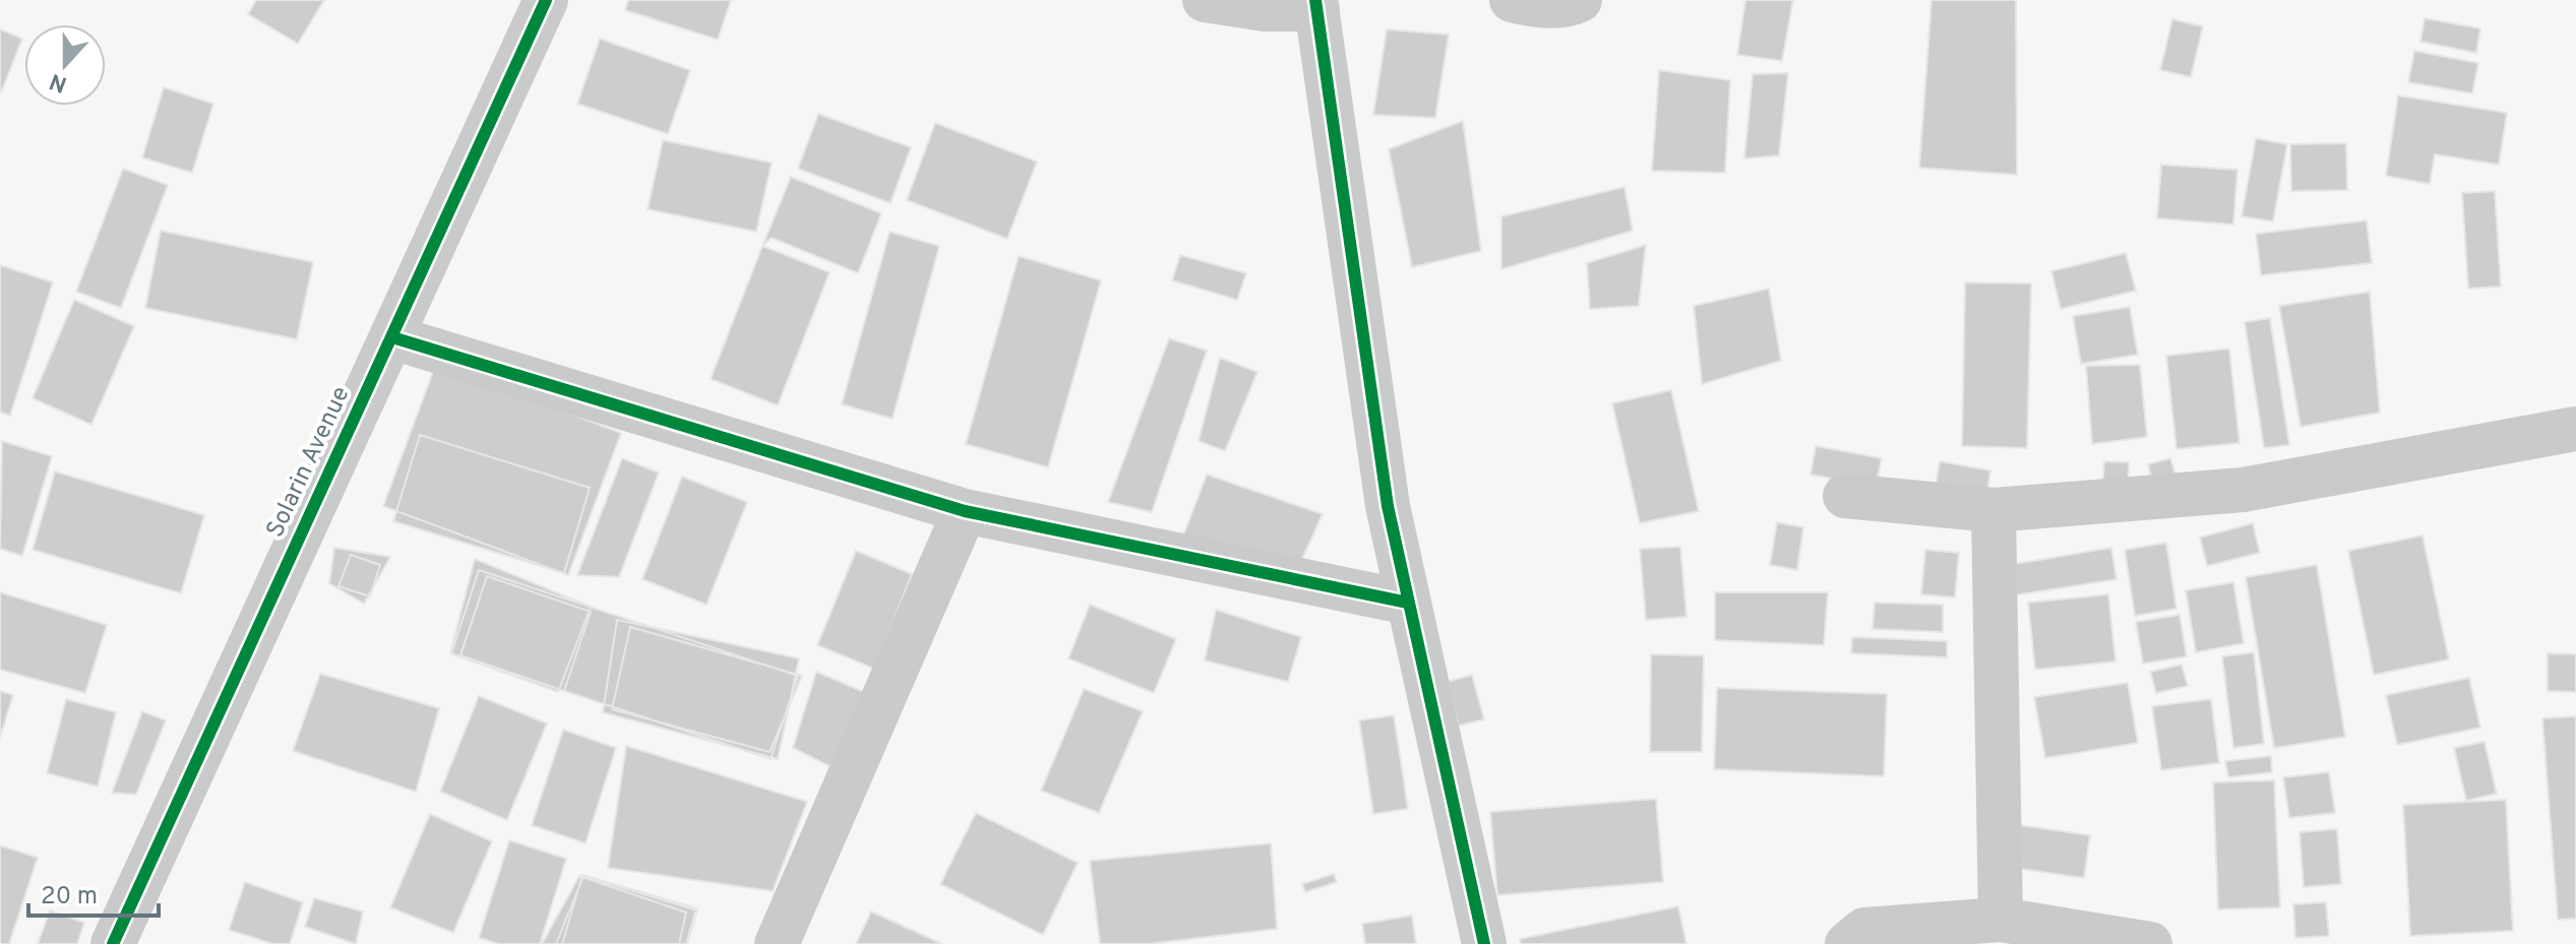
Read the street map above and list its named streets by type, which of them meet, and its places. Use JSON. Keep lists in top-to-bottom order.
{
  "streets": {
    "street": ["Solarin Avenue"]
  },
  "scale_bar": "20 m",
  "north": "bottom"
}
